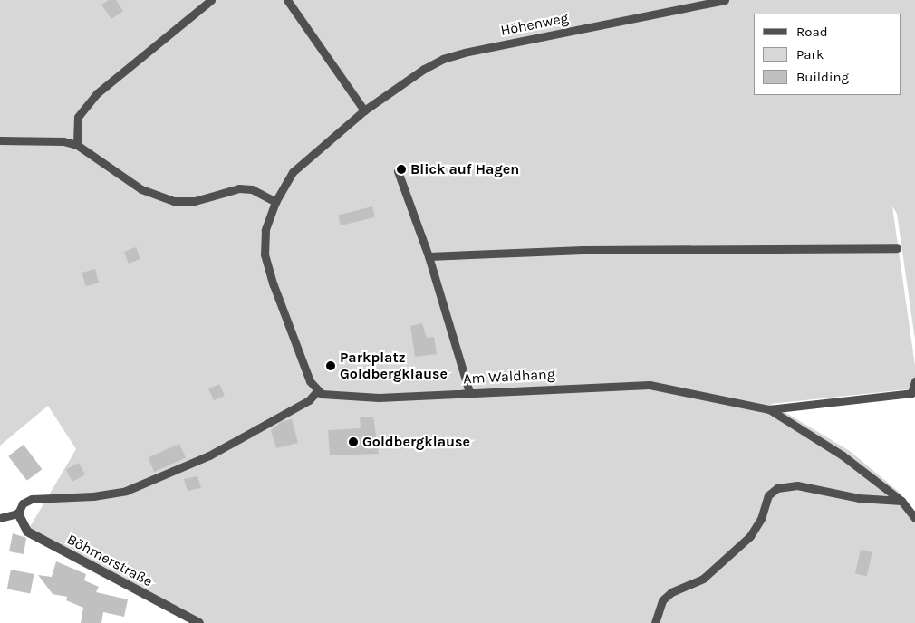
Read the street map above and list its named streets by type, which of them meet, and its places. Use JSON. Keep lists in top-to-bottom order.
{
  "streets": {
    "street": ["Böhmerstraße"],
    "lane": ["Höhenweg", "Am Waldhang"]
  },
  "crossings": [
    ["Höhenweg", "Am Waldhang"]
  ],
  "places": ["Blick auf Hagen", "Parkplatz Goldbergklause", "Goldbergklause"],
  "legend": ["Road", "Park", "Building"]
}
